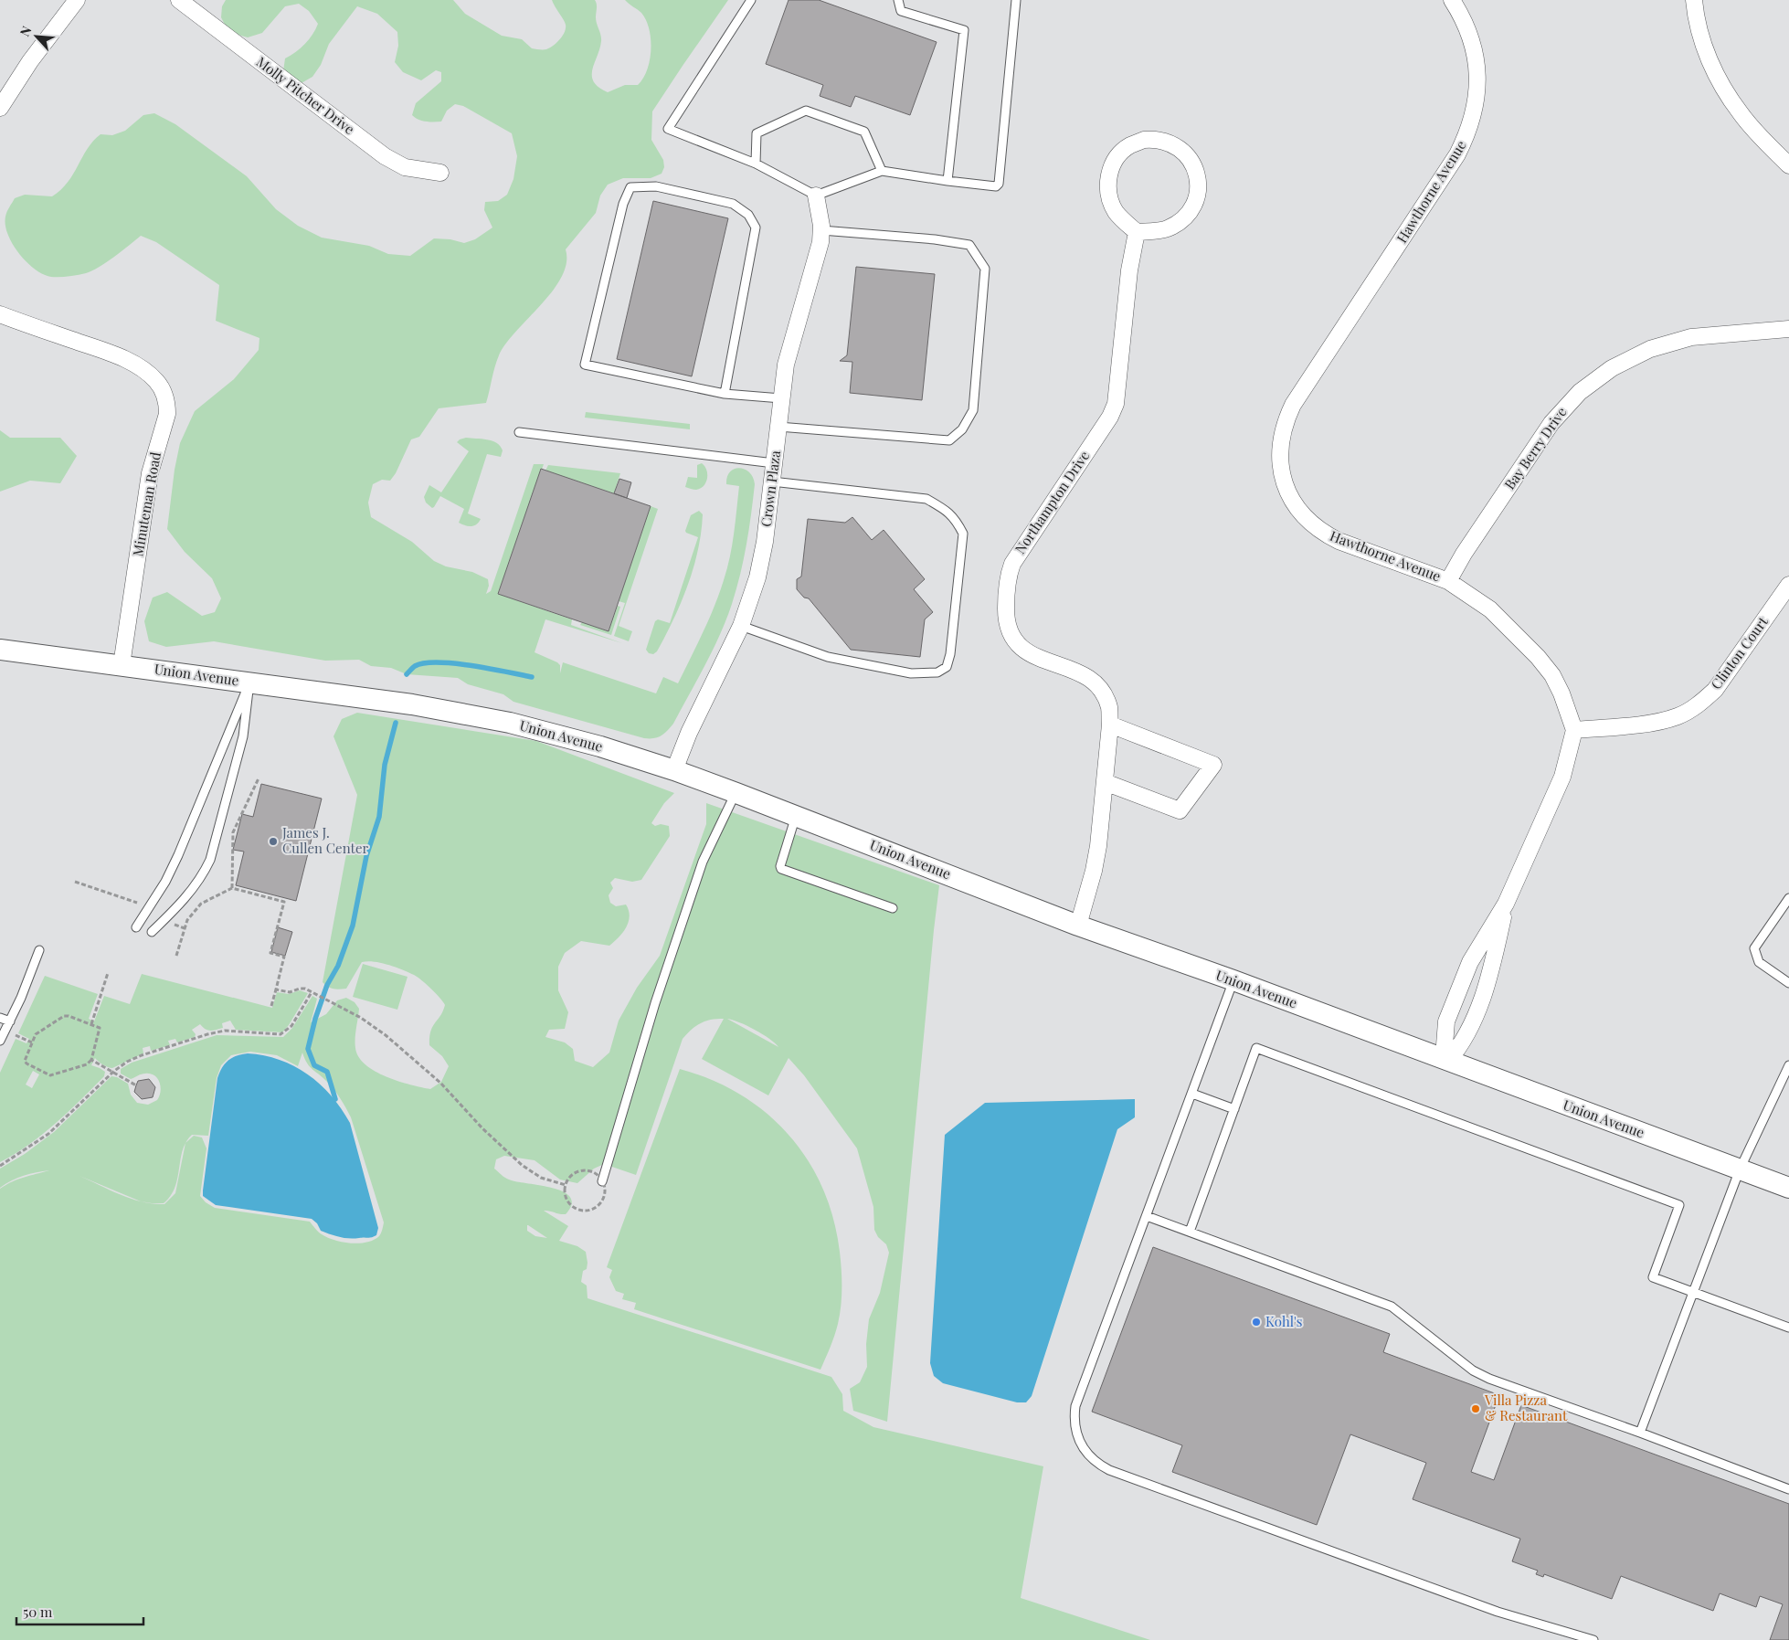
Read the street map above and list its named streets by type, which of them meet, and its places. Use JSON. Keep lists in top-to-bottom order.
{
  "streets": {
    "street": [
      "Molly Pitcher Drive",
      "Hawthorne Avenue",
      "Bay Berry Drive",
      "Crown Plaza",
      "Northampton Drive",
      "Minuteman Road",
      "Clinton Court",
      "Union Avenue"
    ]
  },
  "crossings": [
    ["Hawthorne Avenue", "Bay Berry Drive"],
    ["Hawthorne Avenue", "Clinton Court"],
    ["Crown Plaza", "Union Avenue"],
    ["Northampton Drive", "Union Avenue"],
    ["Minuteman Road", "Union Avenue"]
  ],
  "places": ["James J. Cullen Center", "Kohl's", "Villa Pizza & Restaurant"],
  "scale_bar": "50 m",
  "north": "top left"
}
